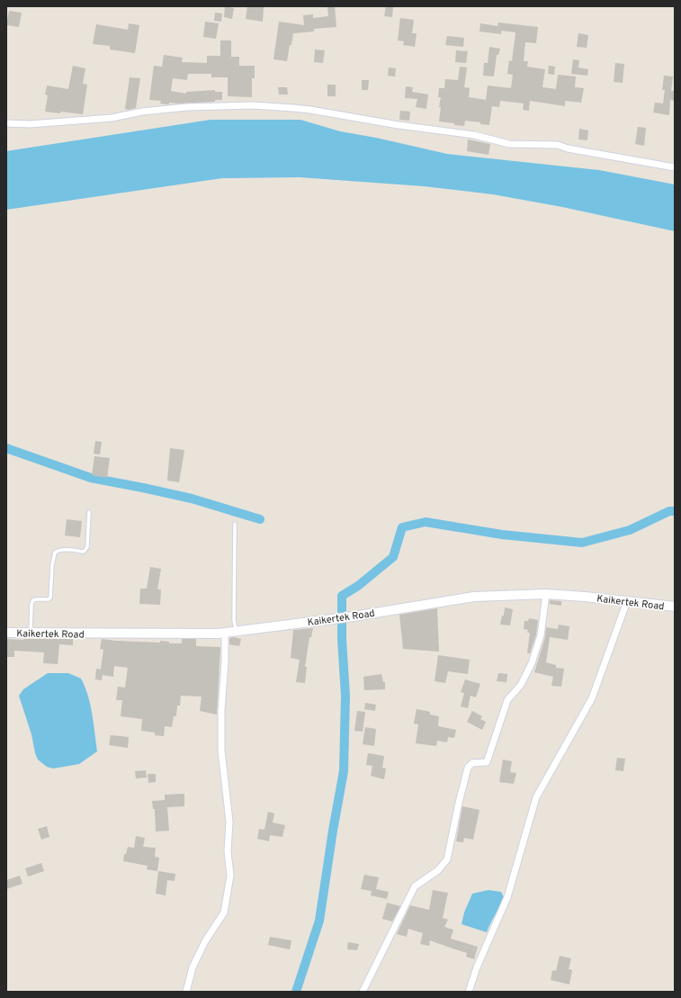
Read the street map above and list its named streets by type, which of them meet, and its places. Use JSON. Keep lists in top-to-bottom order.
{
  "streets": {
    "main road": ["Kaikertek Road"]
  }
}
